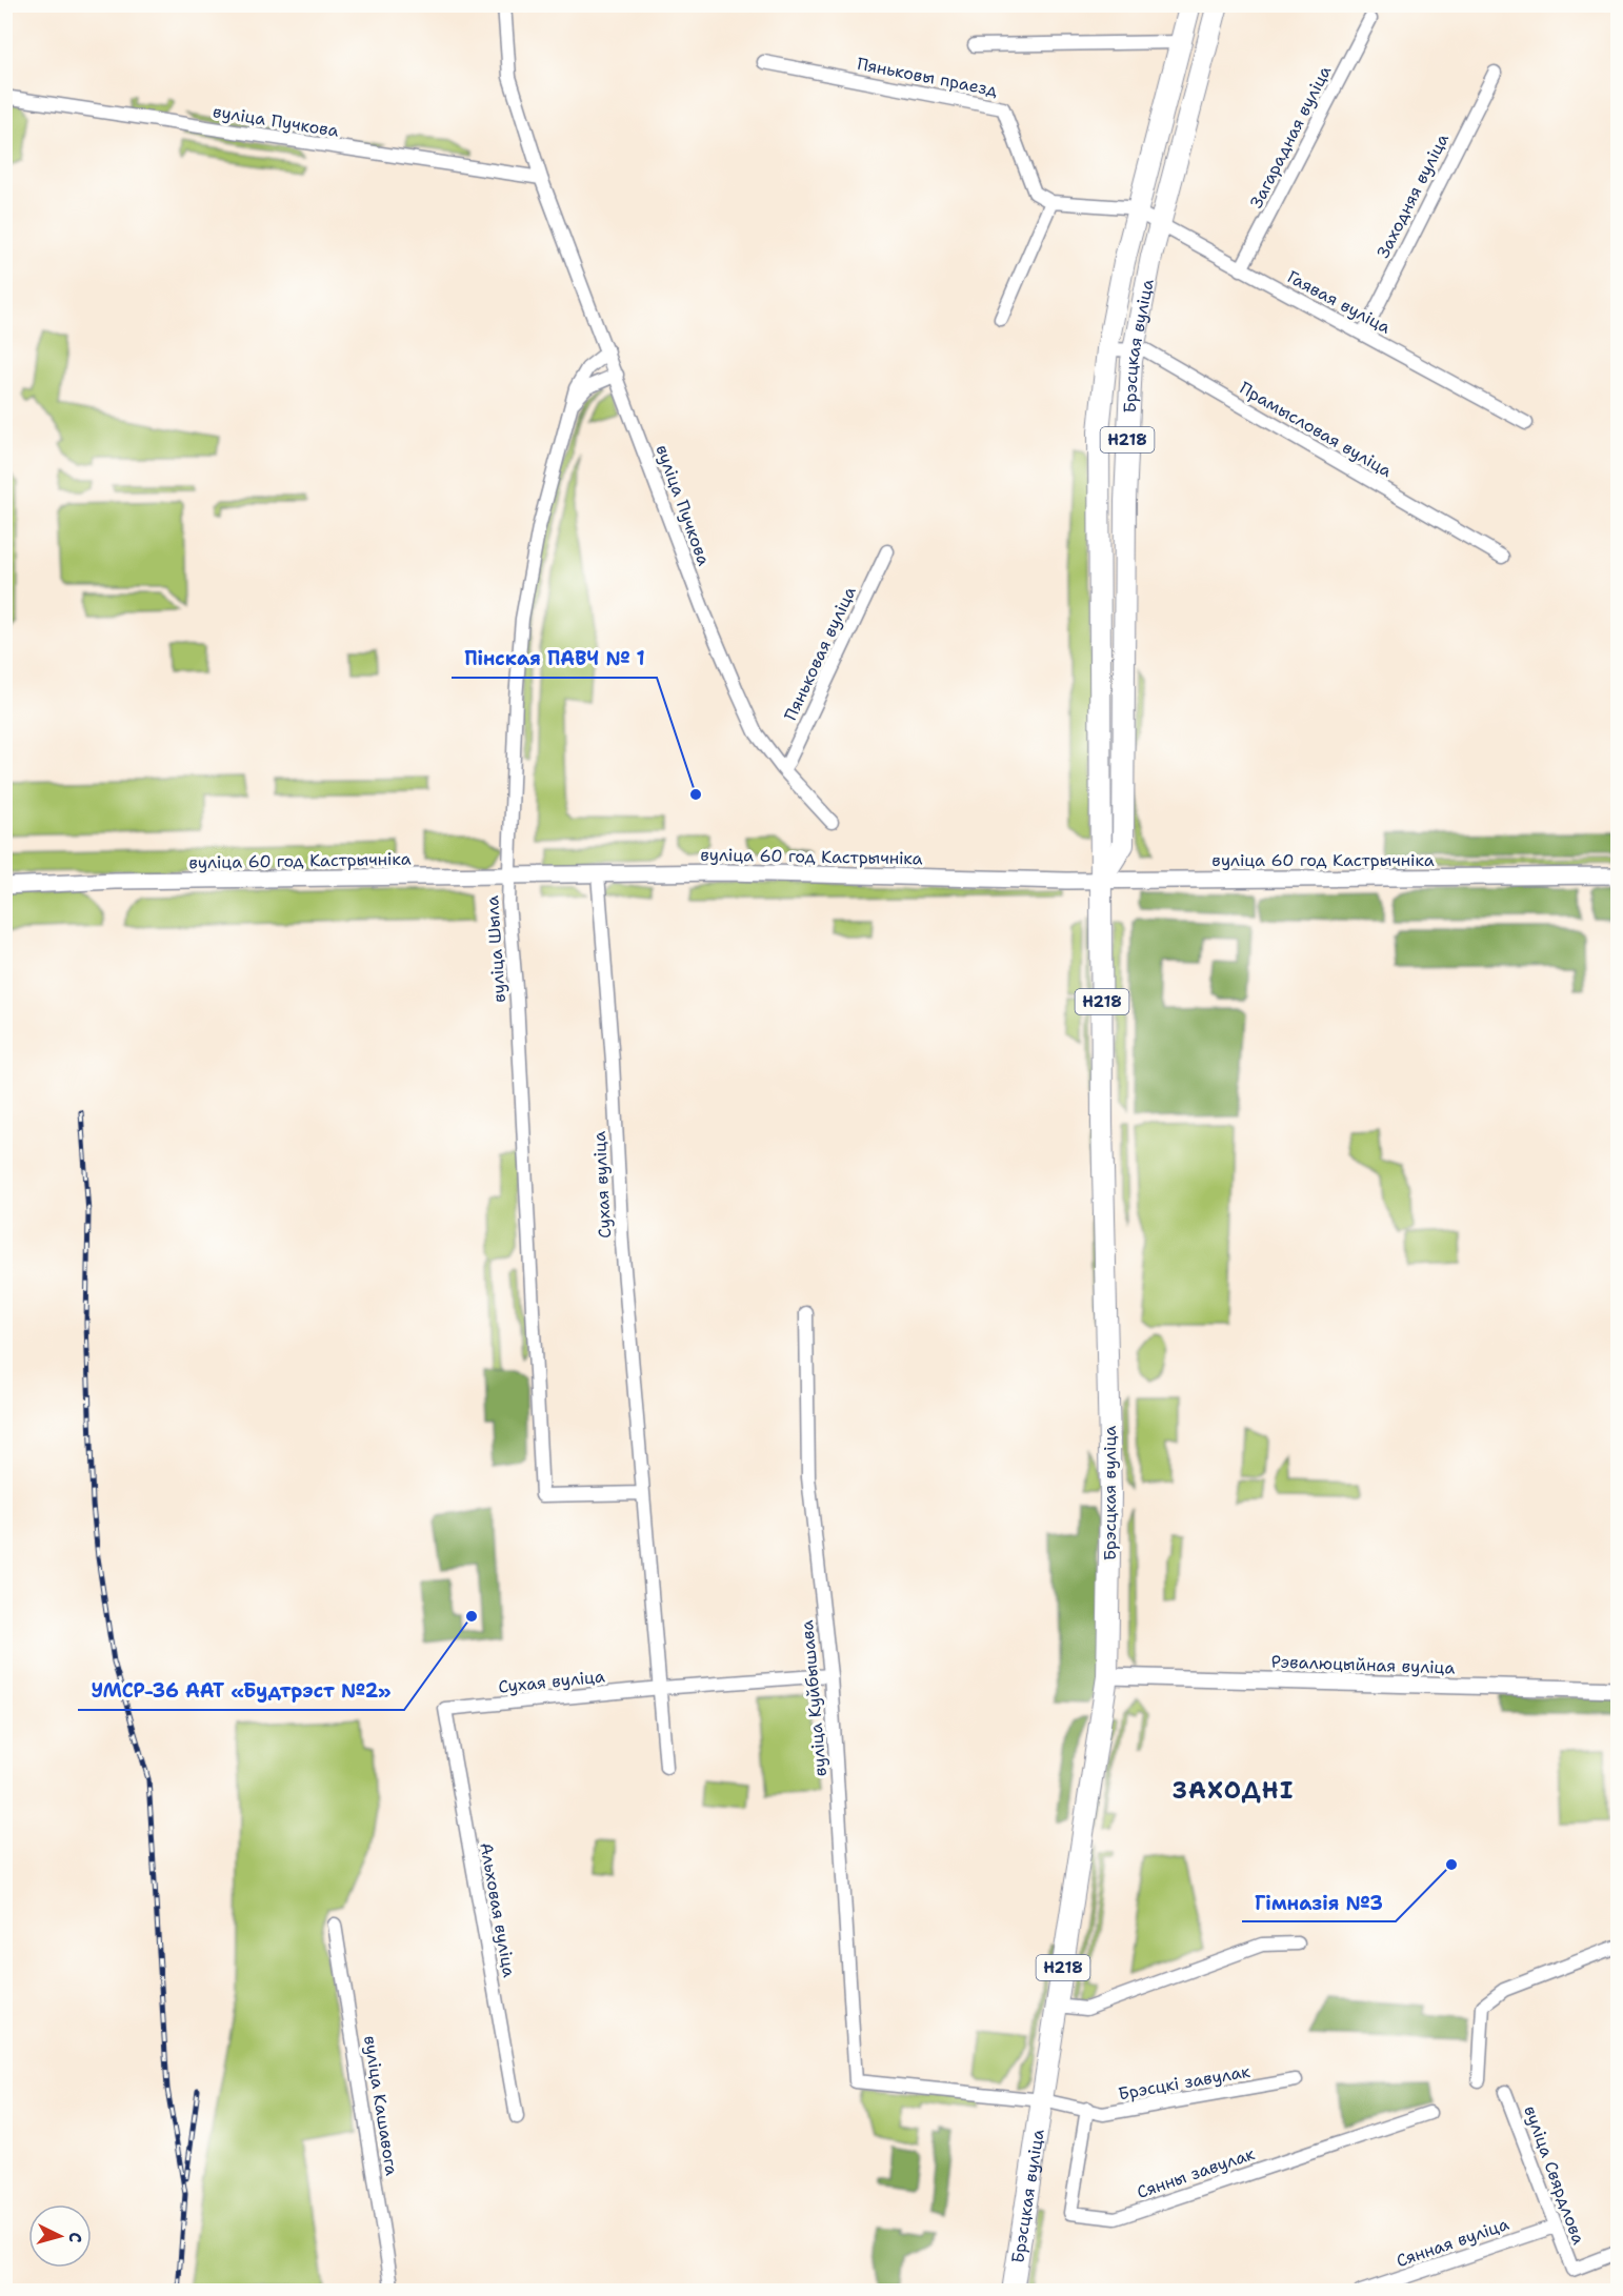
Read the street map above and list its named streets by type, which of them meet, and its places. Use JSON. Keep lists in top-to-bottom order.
{
  "streets": {
    "main road": ["Брэсцкая вуліца", "Н218"],
    "street": [
      "Пяньковы праезд",
      "вуліца Пучкова",
      "Загарадная вуліца",
      "Заходняя вуліца",
      "Гаявая вуліца",
      "Прамысловая вуліца",
      "Пяньковая вуліца",
      "вуліца 60 год Кастрычніка",
      "вуліца Шыла",
      "Сухая вуліца",
      "Рэвалюцыйная вуліца",
      "вуліца Куйбышава",
      "Альховая вуліца",
      "Брэсцкі завулак",
      "вуліца Кашавога",
      "Сянны завулак",
      "вуліца Свярдлова",
      "Сянная вуліца"
    ]
  },
  "crossings": [
    ["вуліца Пучкова", "Пяньковая вуліца"],
    ["вуліца Пучкова", "вуліца Шыла"],
    ["Загарадная вуліца", "Гаявая вуліца"],
    ["Заходняя вуліца", "Гаявая вуліца"],
    ["Гаявая вуліца", "Брэсцкая вуліца"],
    ["Брэсцкая вуліца", "Прамысловая вуліца"],
    ["Брэсцкая вуліца", "вуліца 60 год Кастрычніка"],
    ["Брэсцкая вуліца", "Рэвалюцыйная вуліца"],
    ["Брэсцкая вуліца", "вуліца Куйбышава"],
    ["Брэсцкая вуліца", "Брэсцкі завулак"],
    ["вуліца 60 год Кастрычніка", "вуліца Шыла"],
    ["вуліца 60 год Кастрычніка", "Сухая вуліца"],
    ["вуліца Шыла", "Сухая вуліца"],
    ["Сухая вуліца", "вуліца Куйбышава"],
    ["Сухая вуліца", "Альховая вуліца"],
    ["вуліца Куйбышава", "Брэсцкі завулак"],
    ["Брэсцкі завулак", "Сянны завулак"],
    ["вуліца Свярдлова", "Сянная вуліца"]
  ],
  "districts": ["ЗАХОДНІ"],
  "places": ["Пінская ПАВЧ № 1", "УМСР-36 ААТ «Будтрэст №2»", "Гімназія №3"],
  "north": "right"
}
